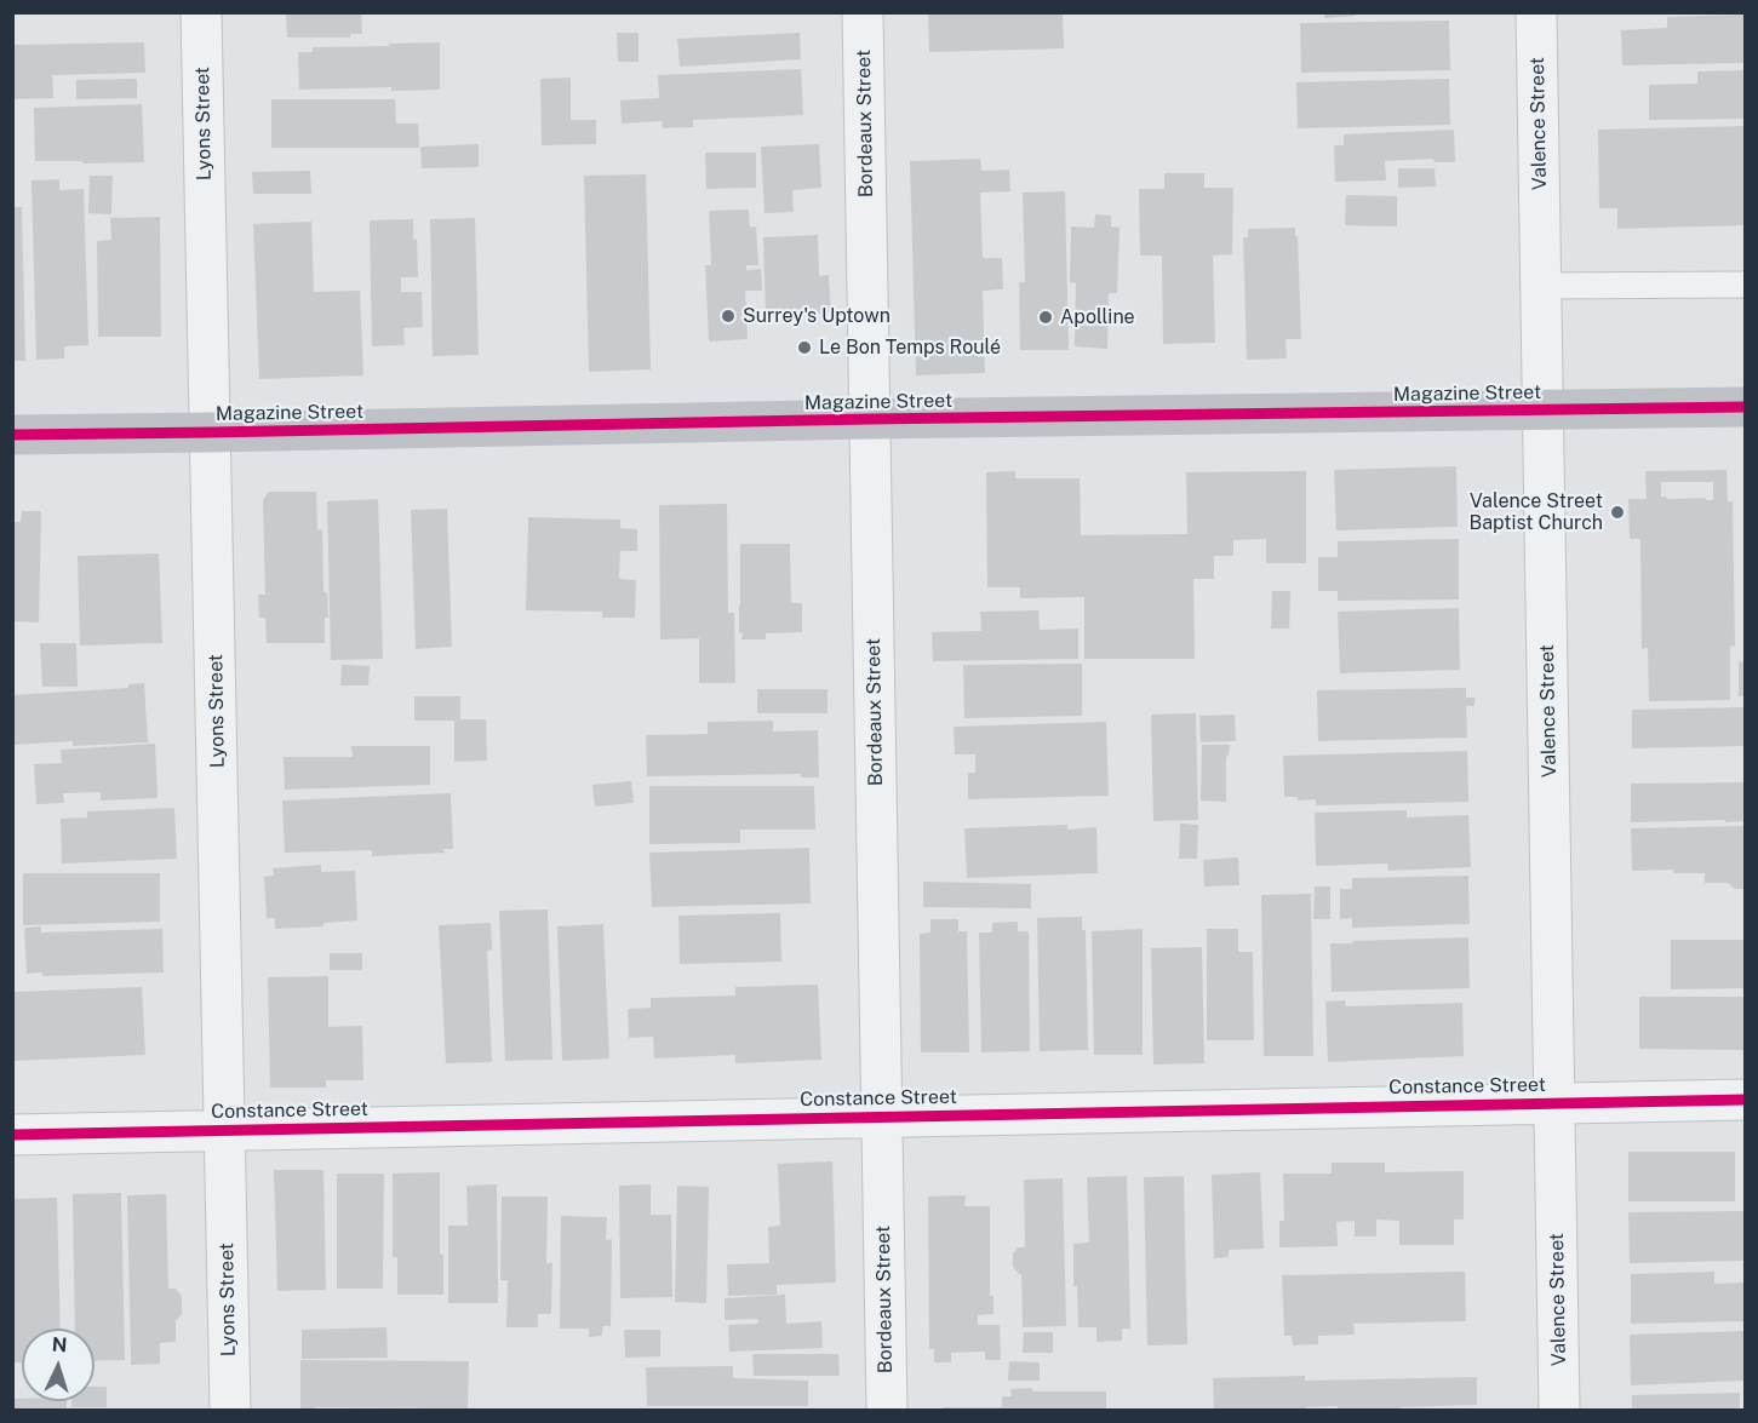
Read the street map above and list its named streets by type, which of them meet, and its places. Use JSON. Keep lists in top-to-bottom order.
{
  "streets": {
    "street": [
      "Lyons Street",
      "Bordeaux Street",
      "Valence Street",
      "Magazine Street",
      "Constance Street"
    ]
  },
  "crossings": [
    ["Lyons Street", "Magazine Street"],
    ["Lyons Street", "Constance Street"],
    ["Bordeaux Street", "Magazine Street"],
    ["Bordeaux Street", "Constance Street"],
    ["Valence Street", "Magazine Street"],
    ["Valence Street", "Constance Street"]
  ],
  "places": [
    "Surrey's Uptown",
    "Apolline",
    "Le Bon Temps Roulé",
    "Valence Street Baptist Church"
  ],
  "north": "top"
}
